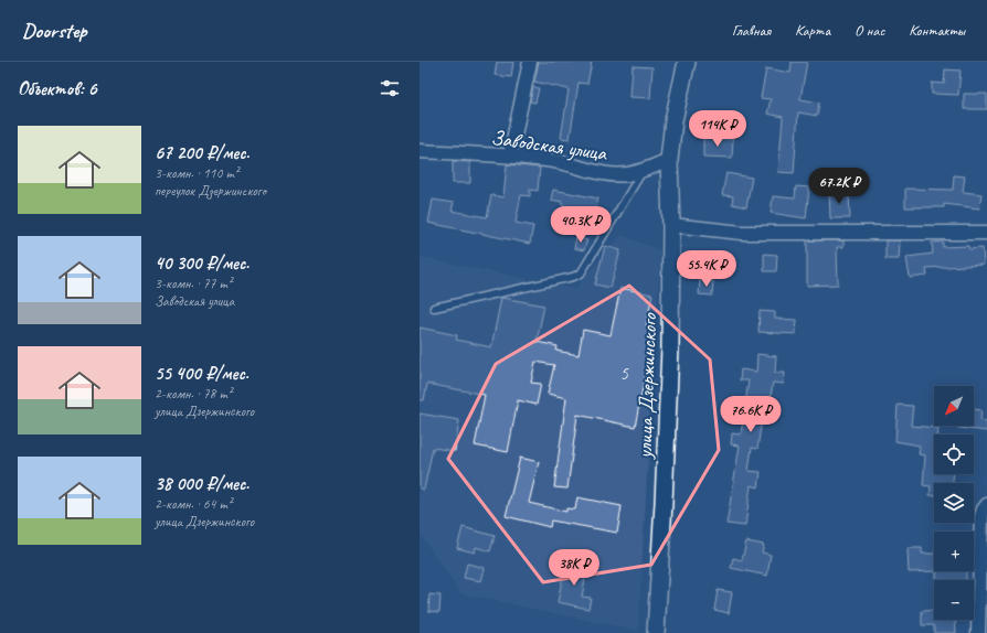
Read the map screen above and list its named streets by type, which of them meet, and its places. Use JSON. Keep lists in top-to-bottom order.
{
  "streets": {
    "street": ["Заводская улица", "улица Дзержинского"]
  },
  "crossings": [
    ["Заводская улица", "улица Дзержинского"]
  ],
  "house_numbers": ["5"],
  "north": "bottom left",
  "page": {
    "header": "Doorstep",
    "nav": [
      "Главная",
      "Карта",
      "О нас",
      "Контакты"
    ],
    "heading": "Объектов: 6",
    "price": [
      "114K ₽",
      "67.2K ₽",
      "40.3K ₽",
      "55.4K ₽",
      "76.6K ₽",
      "38K ₽"
    ],
    "list": [
      {
        "name": "67 200 ₽/мес.",
        "note": "3-комн. · 110 m² · переулок Дзержинского"
      },
      {
        "name": "40 300 ₽/мес.",
        "note": "3-комн. · 77 m² · Заводская улица"
      },
      {
        "name": "55 400 ₽/мес.",
        "note": "2-комн. · 78 m² · улица Дзержинского"
      },
      {
        "name": "38 000 ₽/мес.",
        "note": "2-комн. · 64 m² · улица Дзержинского"
      }
    ],
    "map_buttons": ["+", "−"]
  }
}
